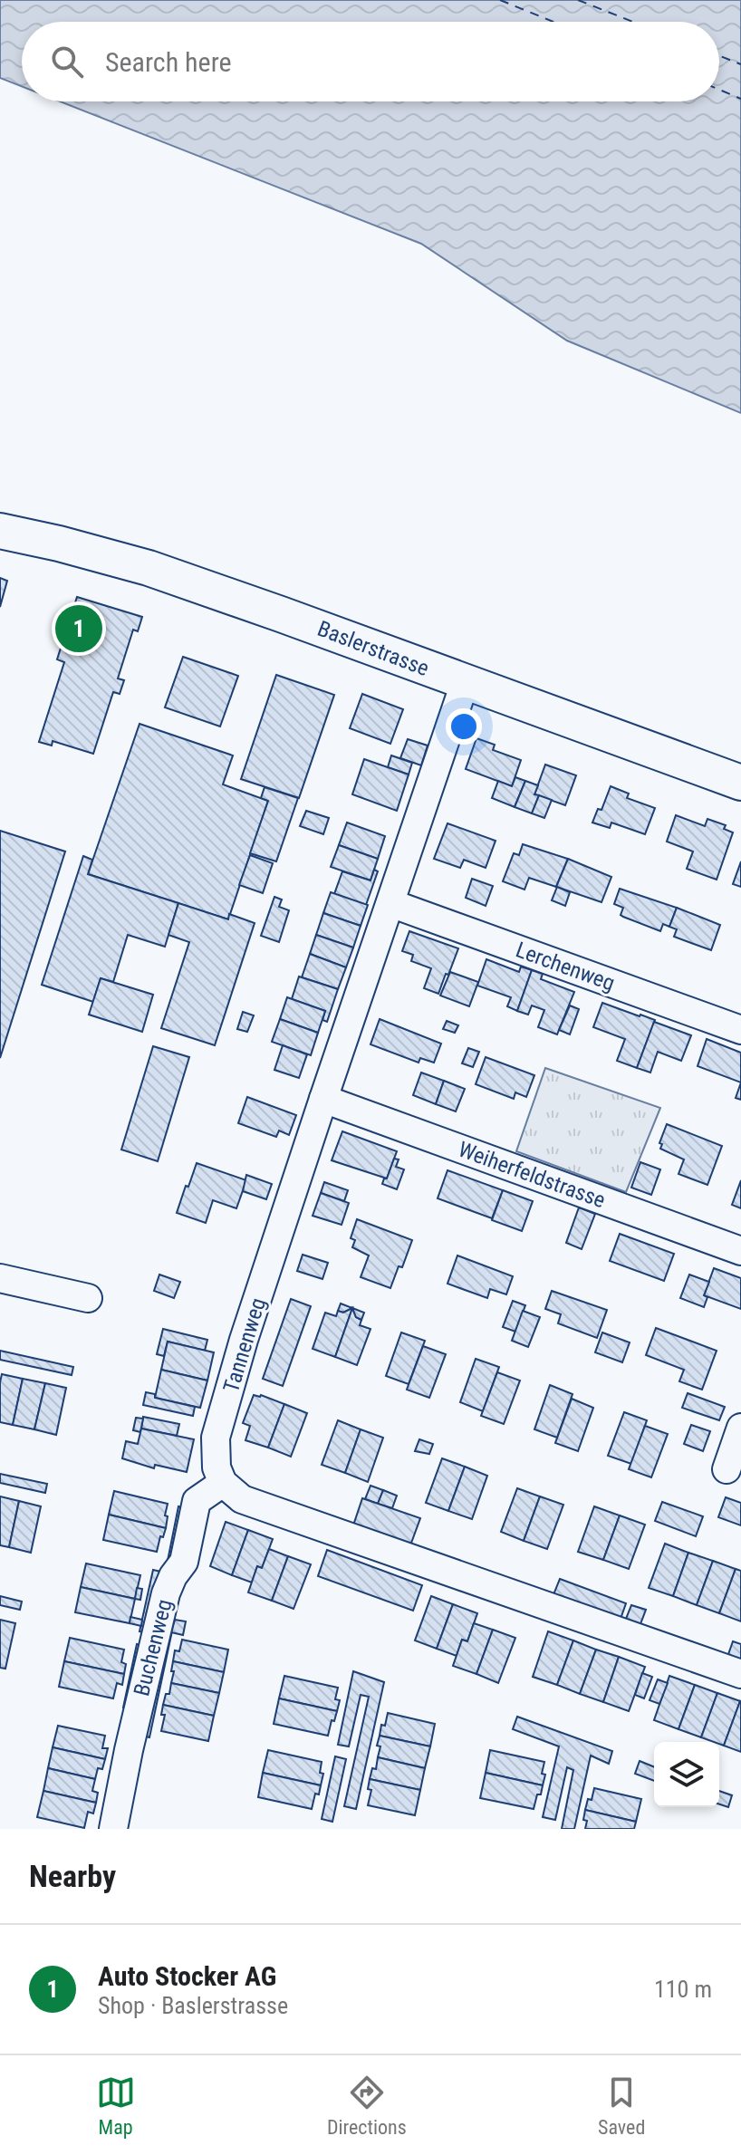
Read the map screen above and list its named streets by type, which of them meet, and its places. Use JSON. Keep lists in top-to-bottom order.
{
  "streets": {
    "main road": ["Baslerstrasse"],
    "street": [
      "Lerchenweg",
      "Weiherfeldstrasse",
      "Tannenweg",
      "Buchenweg"
    ]
  },
  "crossings": [
    ["Baslerstrasse", "Tannenweg"],
    ["Lerchenweg", "Tannenweg"],
    ["Weiherfeldstrasse", "Tannenweg"],
    ["Tannenweg", "Buchenweg"]
  ],
  "page": {
    "search": "Search here",
    "pins": "1",
    "heading": "Nearby",
    "list": [
      {
        "mark": "1",
        "name": "Auto Stocker AG",
        "note": "Shop · Baslerstrasse",
        "value": "110 m"
      }
    ],
    "nav": ["Map", "Directions", "Saved"]
  }
}
